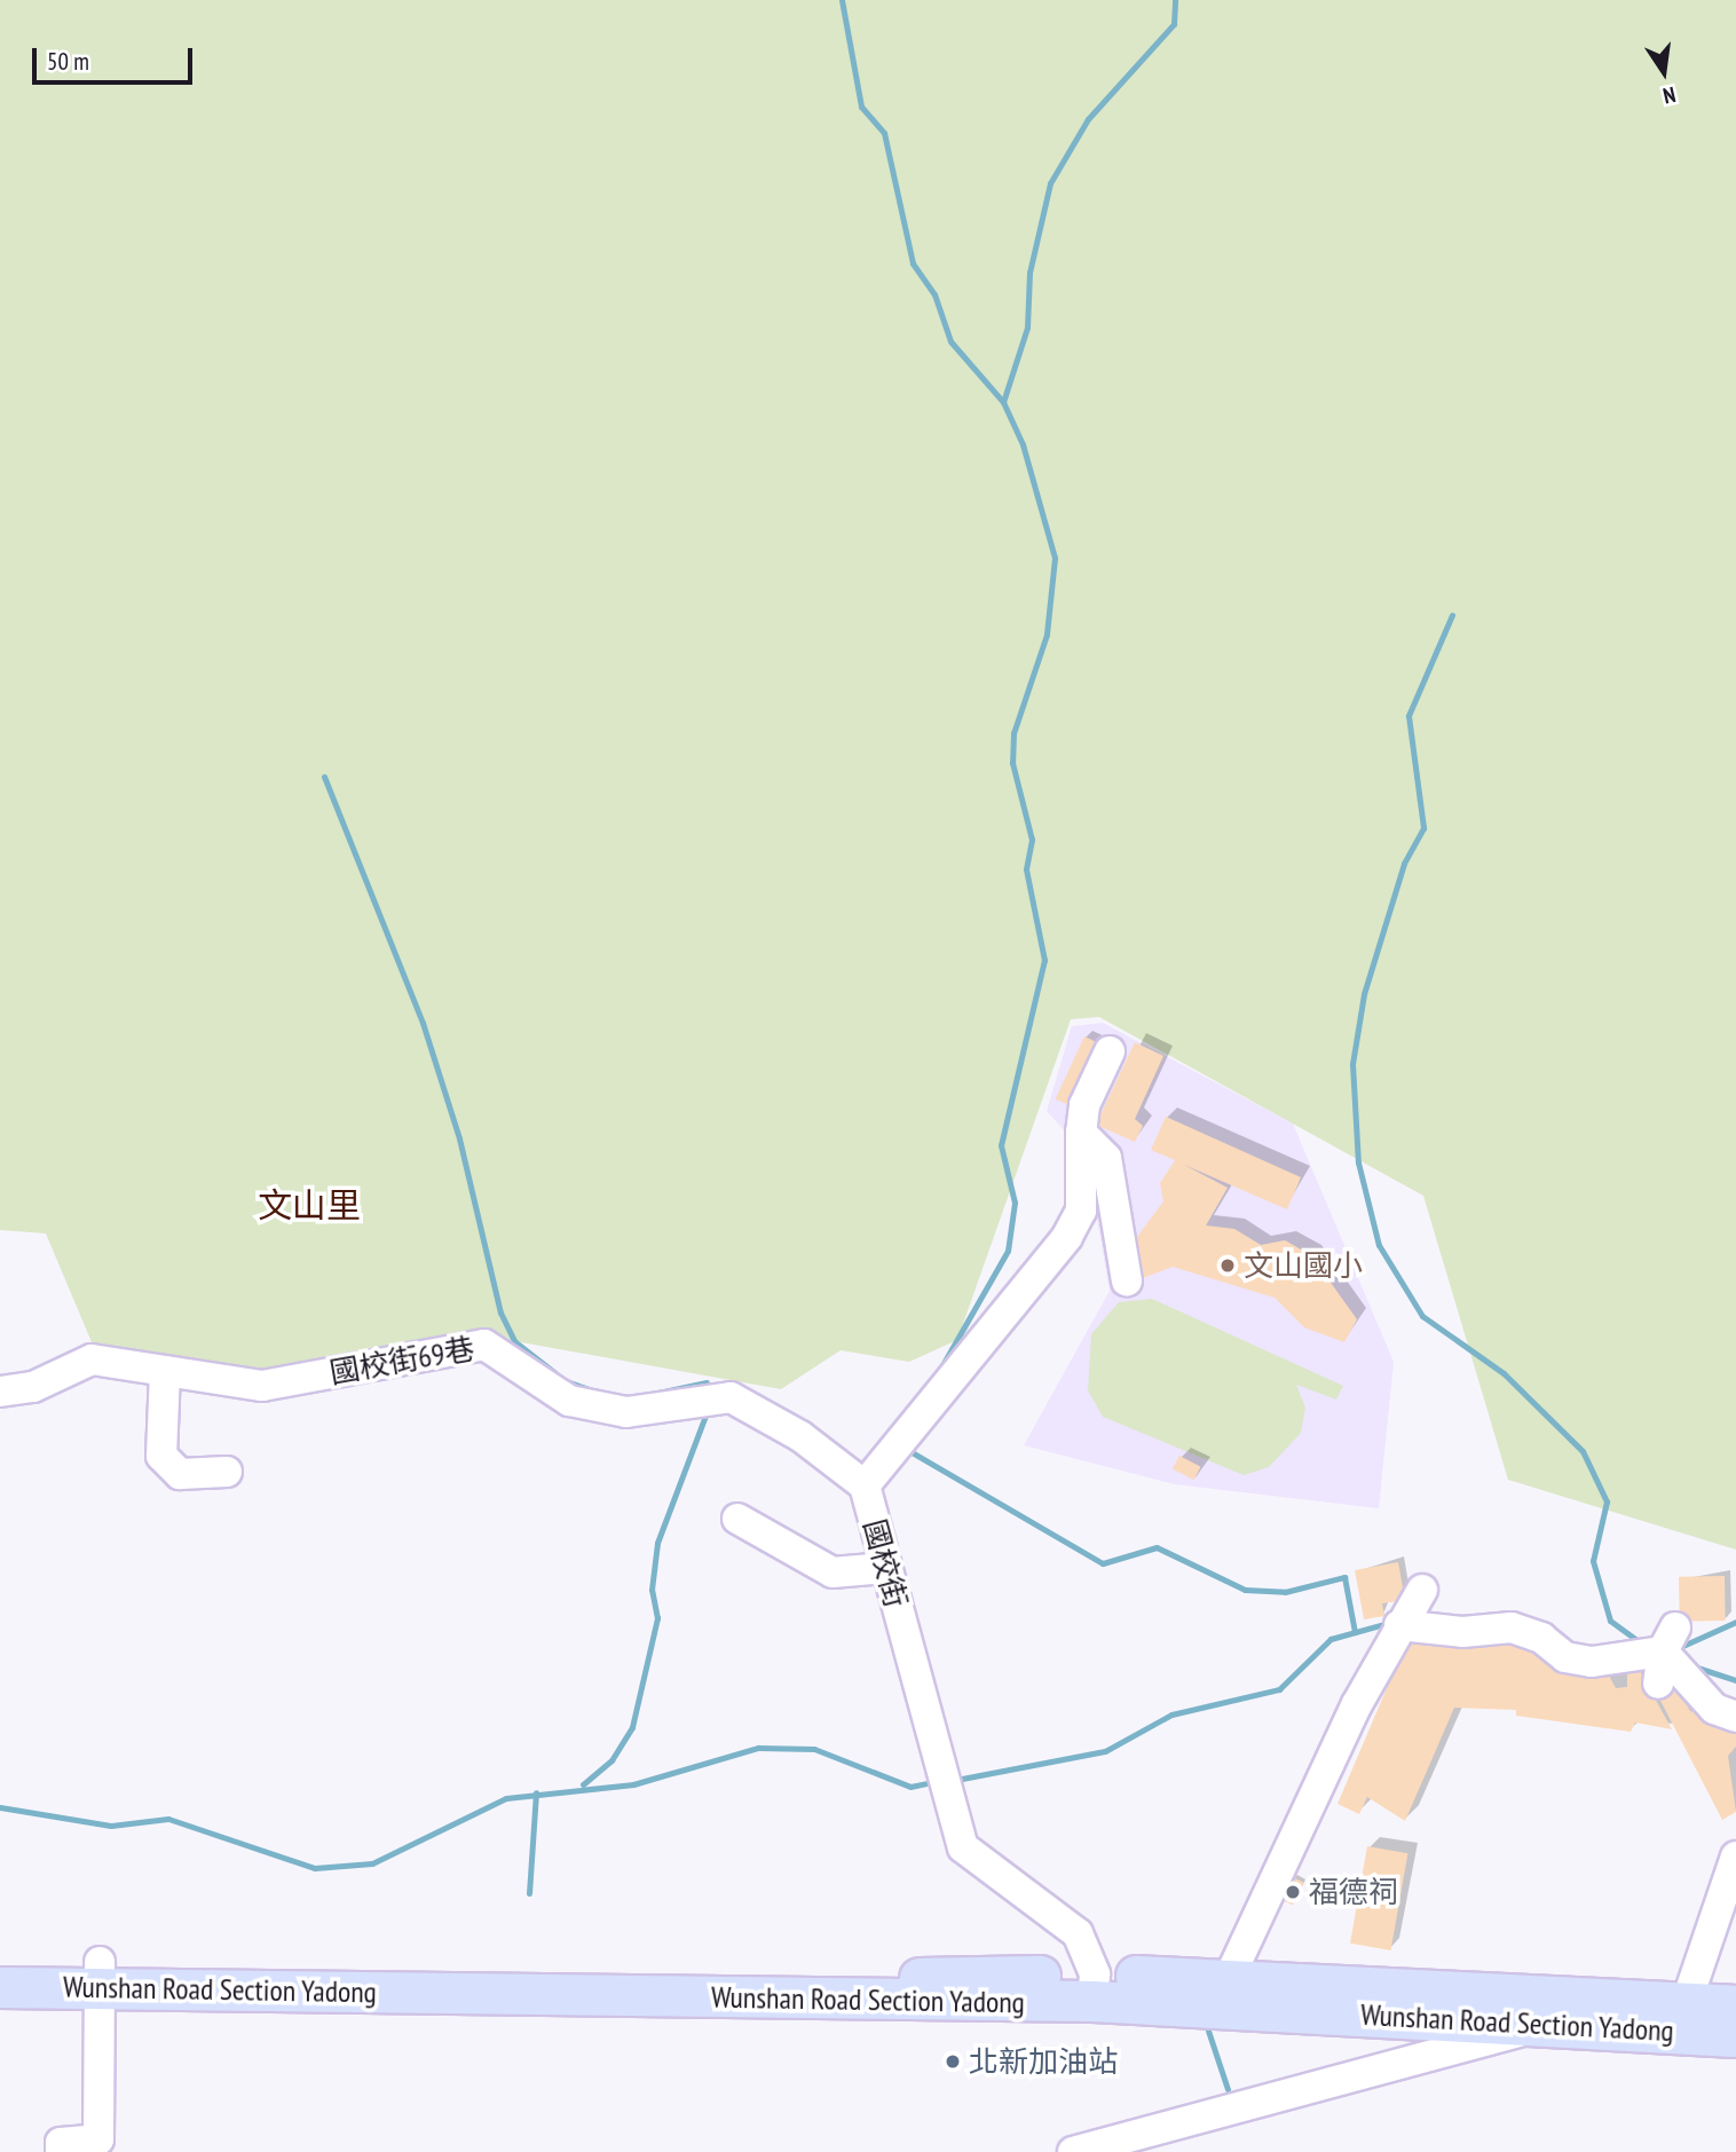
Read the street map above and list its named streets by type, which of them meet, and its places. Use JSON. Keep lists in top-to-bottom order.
{
  "streets": {
    "main road": ["Wunshan Road Section Yadong"],
    "street": ["國校街69巷", "國校街"]
  },
  "crossings": [
    ["國校街69巷", "國校街"],
    ["國校街", "Wunshan Road Section Yadong"]
  ],
  "districts": ["文山里"],
  "places": ["文山國小", "福德祠", "北新加油站"],
  "scale_bar": "50 m",
  "north": "bottom"
}
